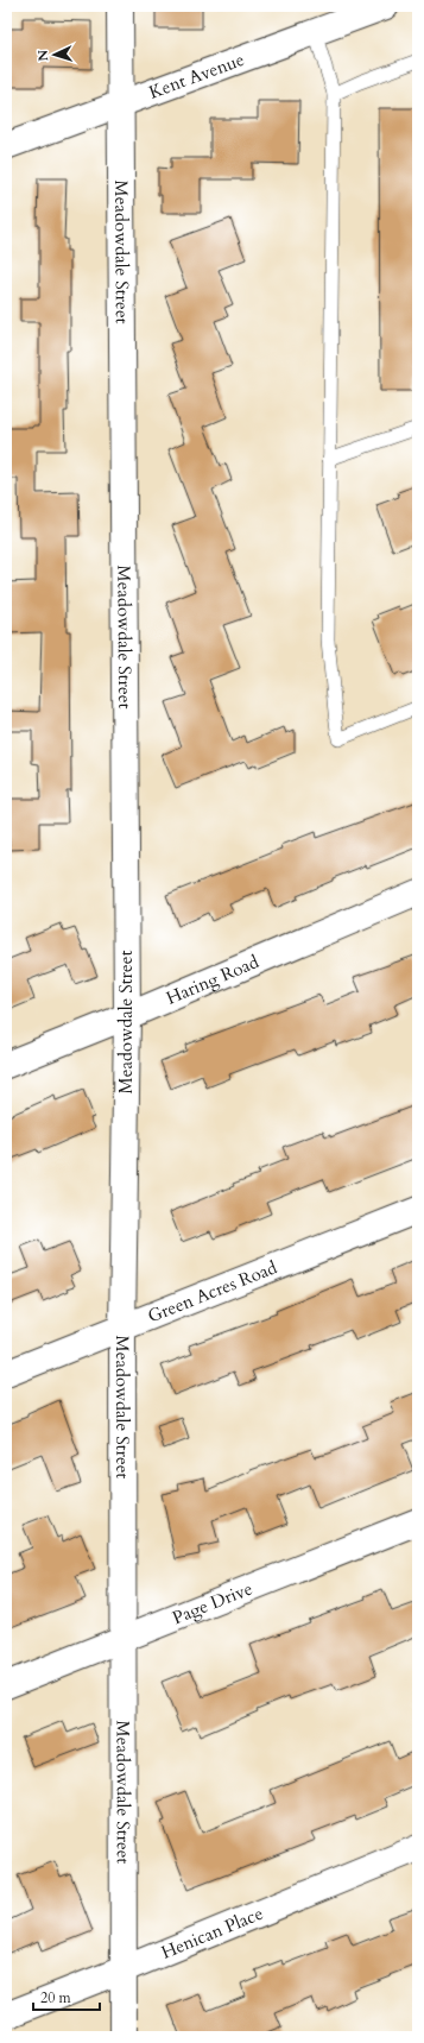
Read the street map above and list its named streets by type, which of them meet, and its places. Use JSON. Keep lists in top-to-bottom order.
{
  "streets": {
    "street": [
      "Kent Avenue",
      "Meadowdale Street",
      "Haring Road",
      "Green Acres Road",
      "Page Drive",
      "Henican Place"
    ]
  },
  "crossings": [
    ["Kent Avenue", "Meadowdale Street"],
    ["Meadowdale Street", "Haring Road"],
    ["Meadowdale Street", "Green Acres Road"],
    ["Meadowdale Street", "Page Drive"],
    ["Meadowdale Street", "Henican Place"]
  ],
  "scale_bar": "20 m",
  "north": "left"
}
